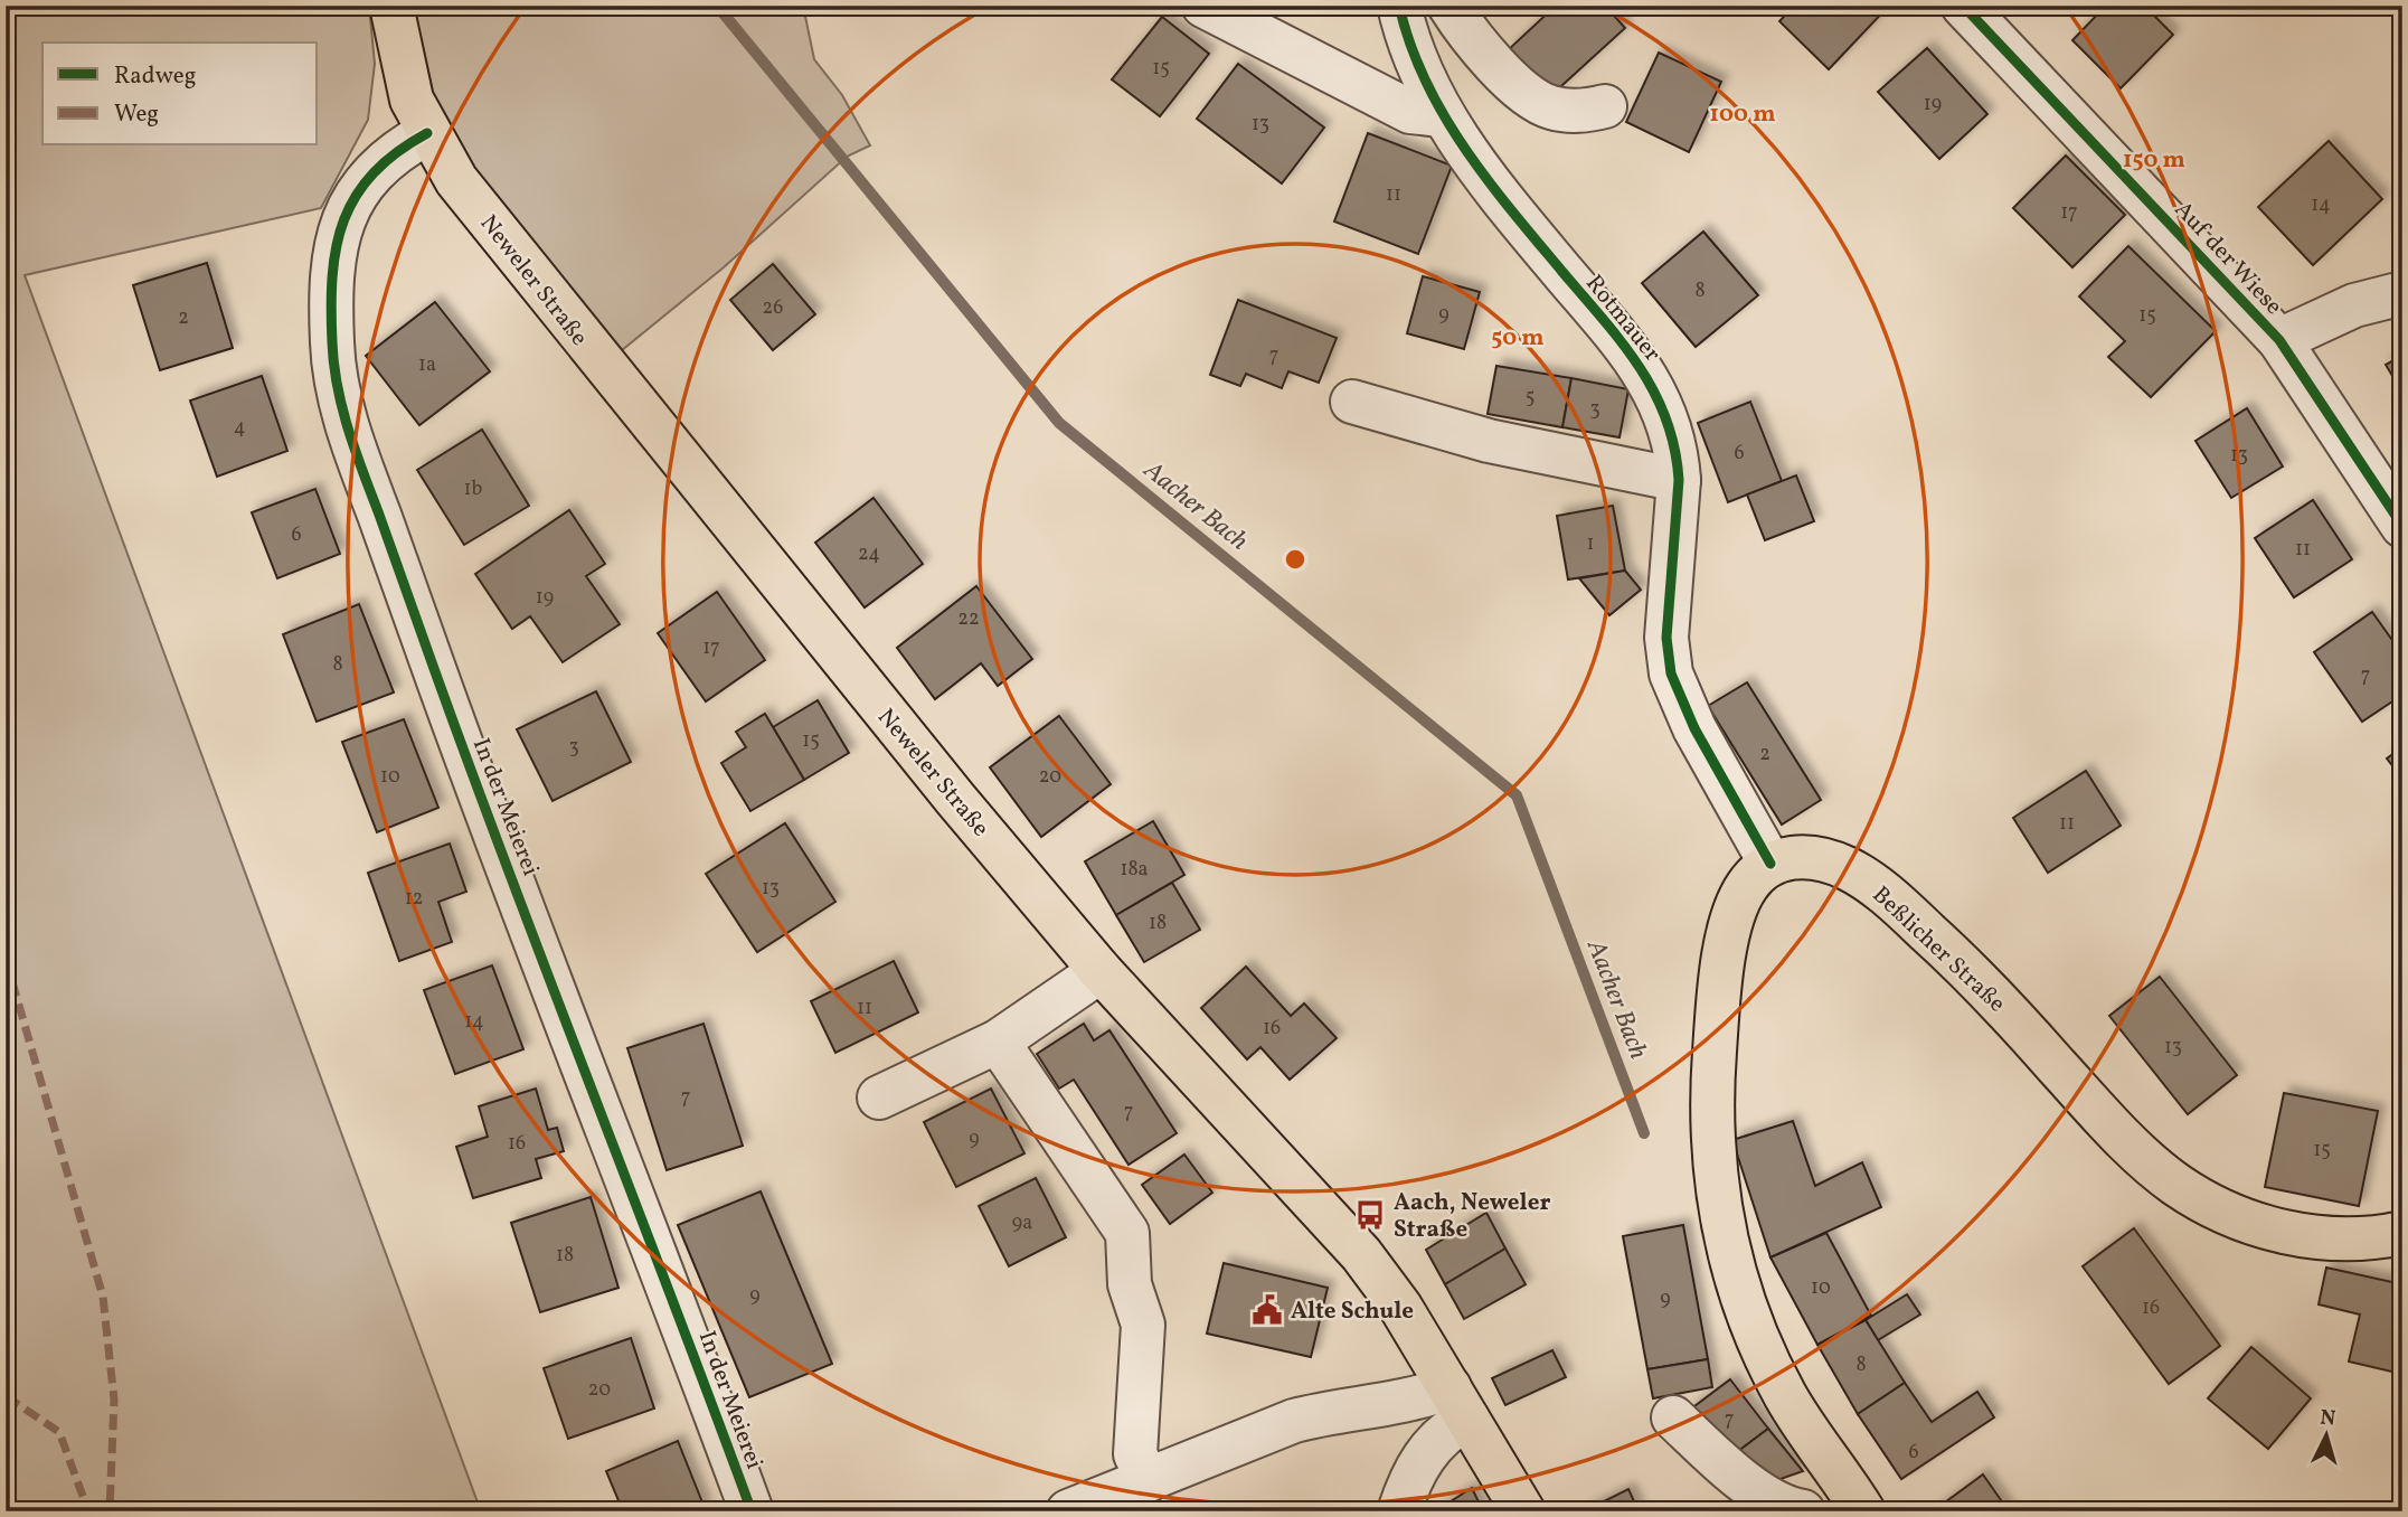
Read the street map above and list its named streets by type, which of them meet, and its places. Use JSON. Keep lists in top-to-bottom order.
{
  "streets": {
    "main road": ["Neweler Straße", "Beßlicher Straße"],
    "street": ["Auf der Wiese", "Rotmauer", "In der Meierei"]
  },
  "crossings": [
    ["Neweler Straße", "In der Meierei"],
    ["Rotmauer", "Beßlicher Straße"]
  ],
  "water": ["Aacher Bach"],
  "places": {
    "bus stop": ["Aach, Neweler Straße"],
    "public building": ["Alte Schule"]
  },
  "house_numbers": [
    "15",
    "19",
    "13",
    "11",
    "14",
    "17",
    "8",
    "26",
    "9",
    "15",
    "2",
    "7",
    "1a",
    "5",
    "3",
    "4",
    "6",
    "13",
    "1b",
    "6",
    "1",
    "11",
    "24",
    "19",
    "22",
    "17",
    "8",
    "7",
    "15",
    "3",
    "2",
    "10",
    "20",
    "11",
    "18a",
    "13",
    "12",
    "18",
    "11",
    "14",
    "16",
    "13",
    "7",
    "7",
    "9",
    "16",
    "15",
    "9a",
    "18",
    "10",
    "9",
    "9",
    "16",
    "8",
    "20",
    "7",
    "6"
  ],
  "legend": ["Radweg", "Weg"],
  "north": "top",
  "rings": ["100 m", "150 m", "50 m"]
}
